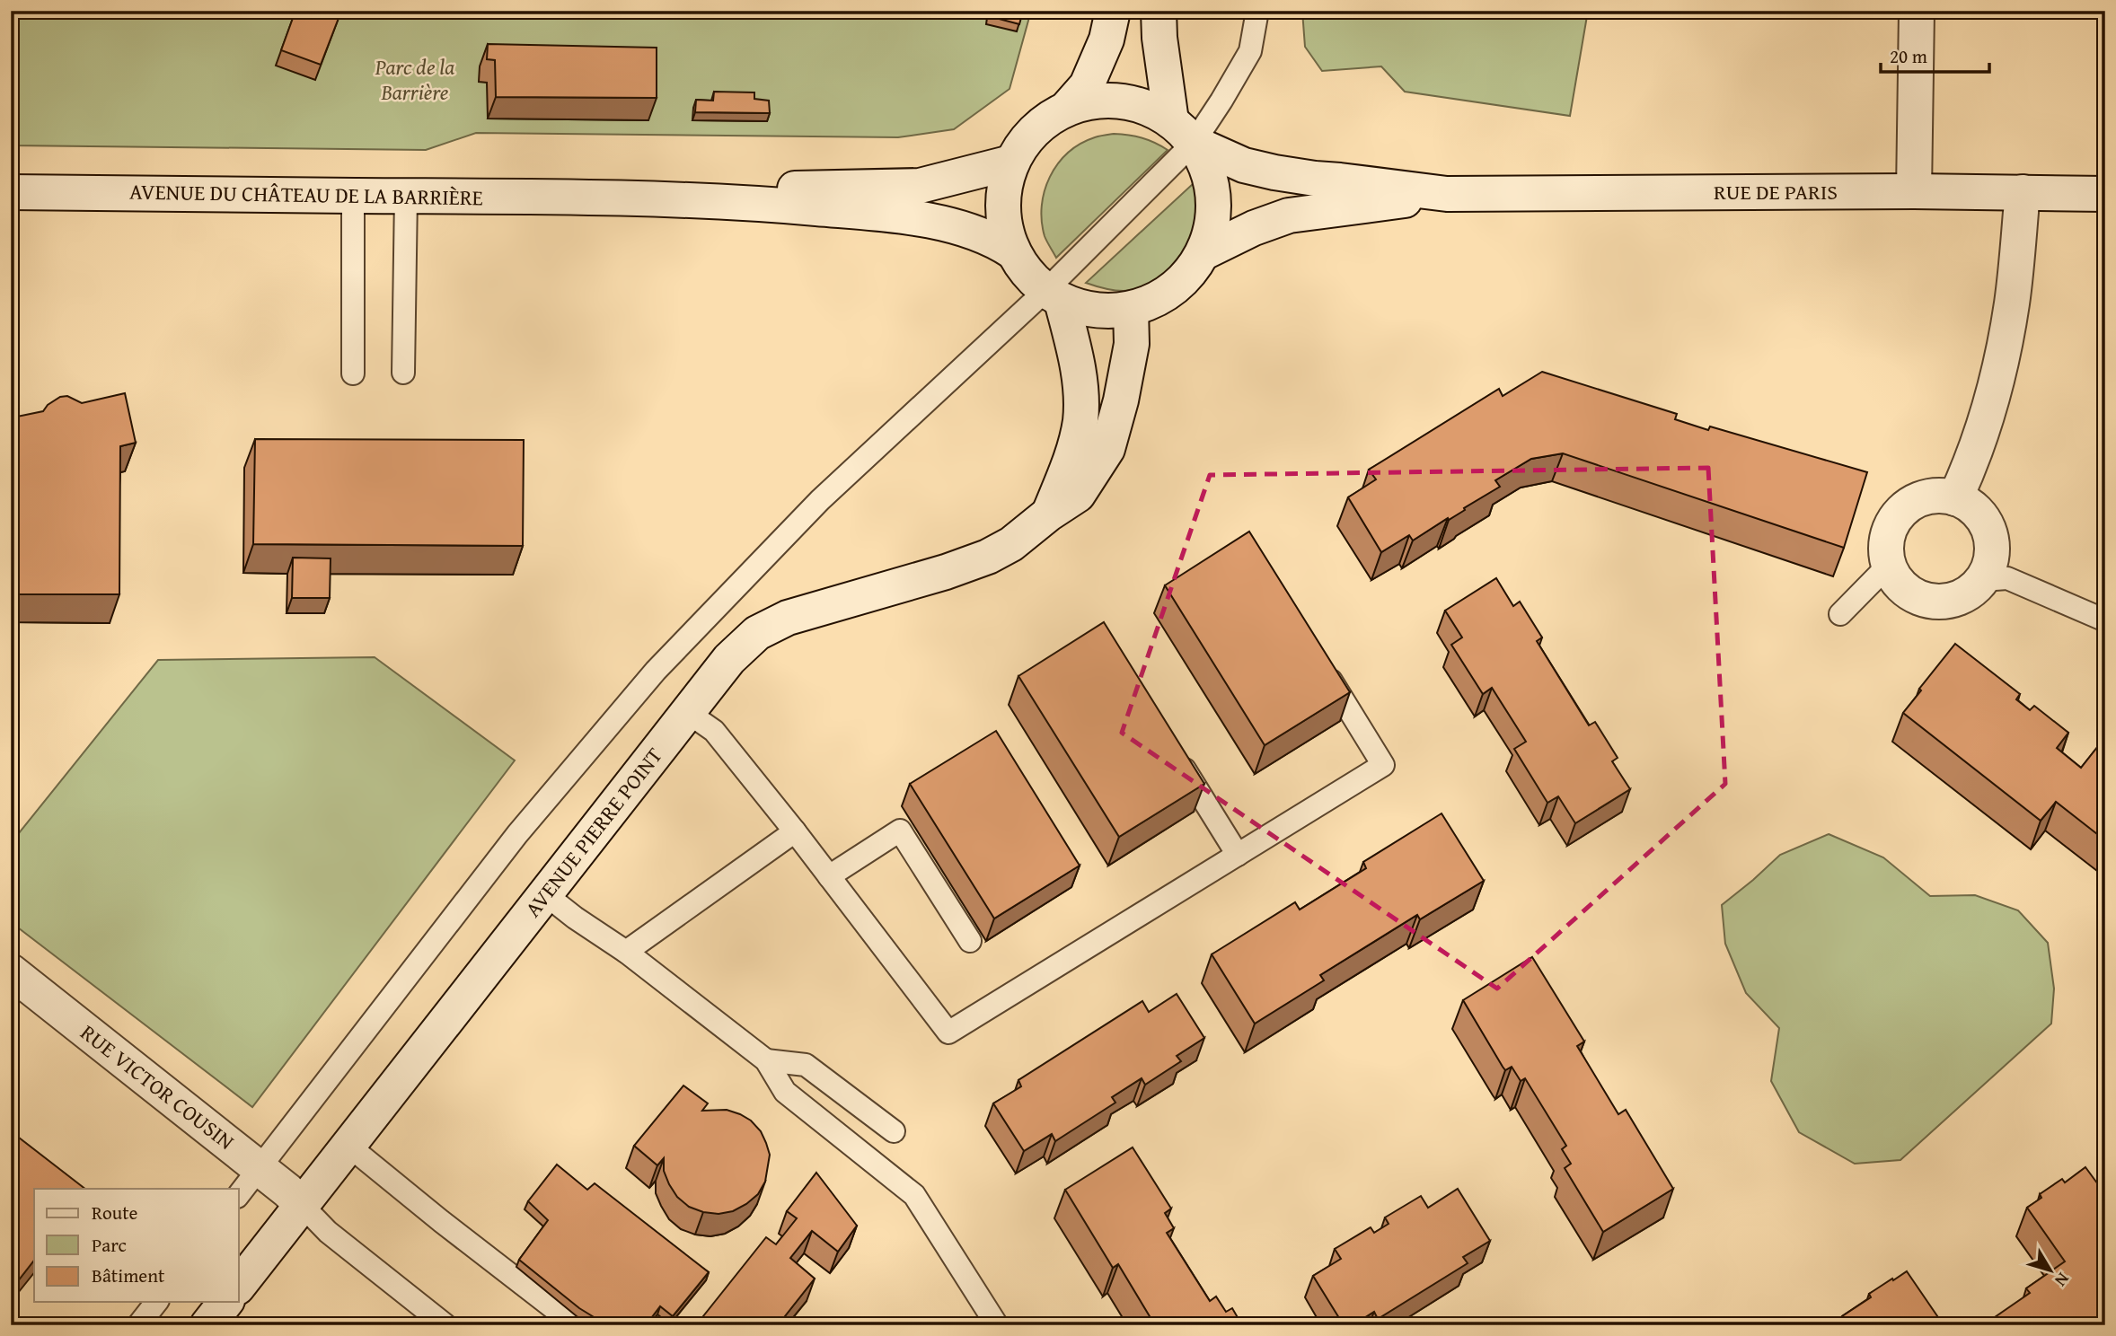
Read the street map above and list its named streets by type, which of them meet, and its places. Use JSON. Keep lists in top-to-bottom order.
{
  "streets": {
    "street": [
      "RUE DE PARIS",
      "AVENUE DU CHÂTEAU DE LA BARRIÈRE",
      "AVENUE PIERRE POINT",
      "RUE VICTOR COUSIN"
    ]
  },
  "crossings": [
    ["AVENUE PIERRE POINT", "RUE VICTOR COUSIN"]
  ],
  "parks": ["Parc de la Barrière"],
  "legend": ["Route", "Parc", "Bâtiment"],
  "scale_bar": "20 m",
  "north": "bottom right"
}
